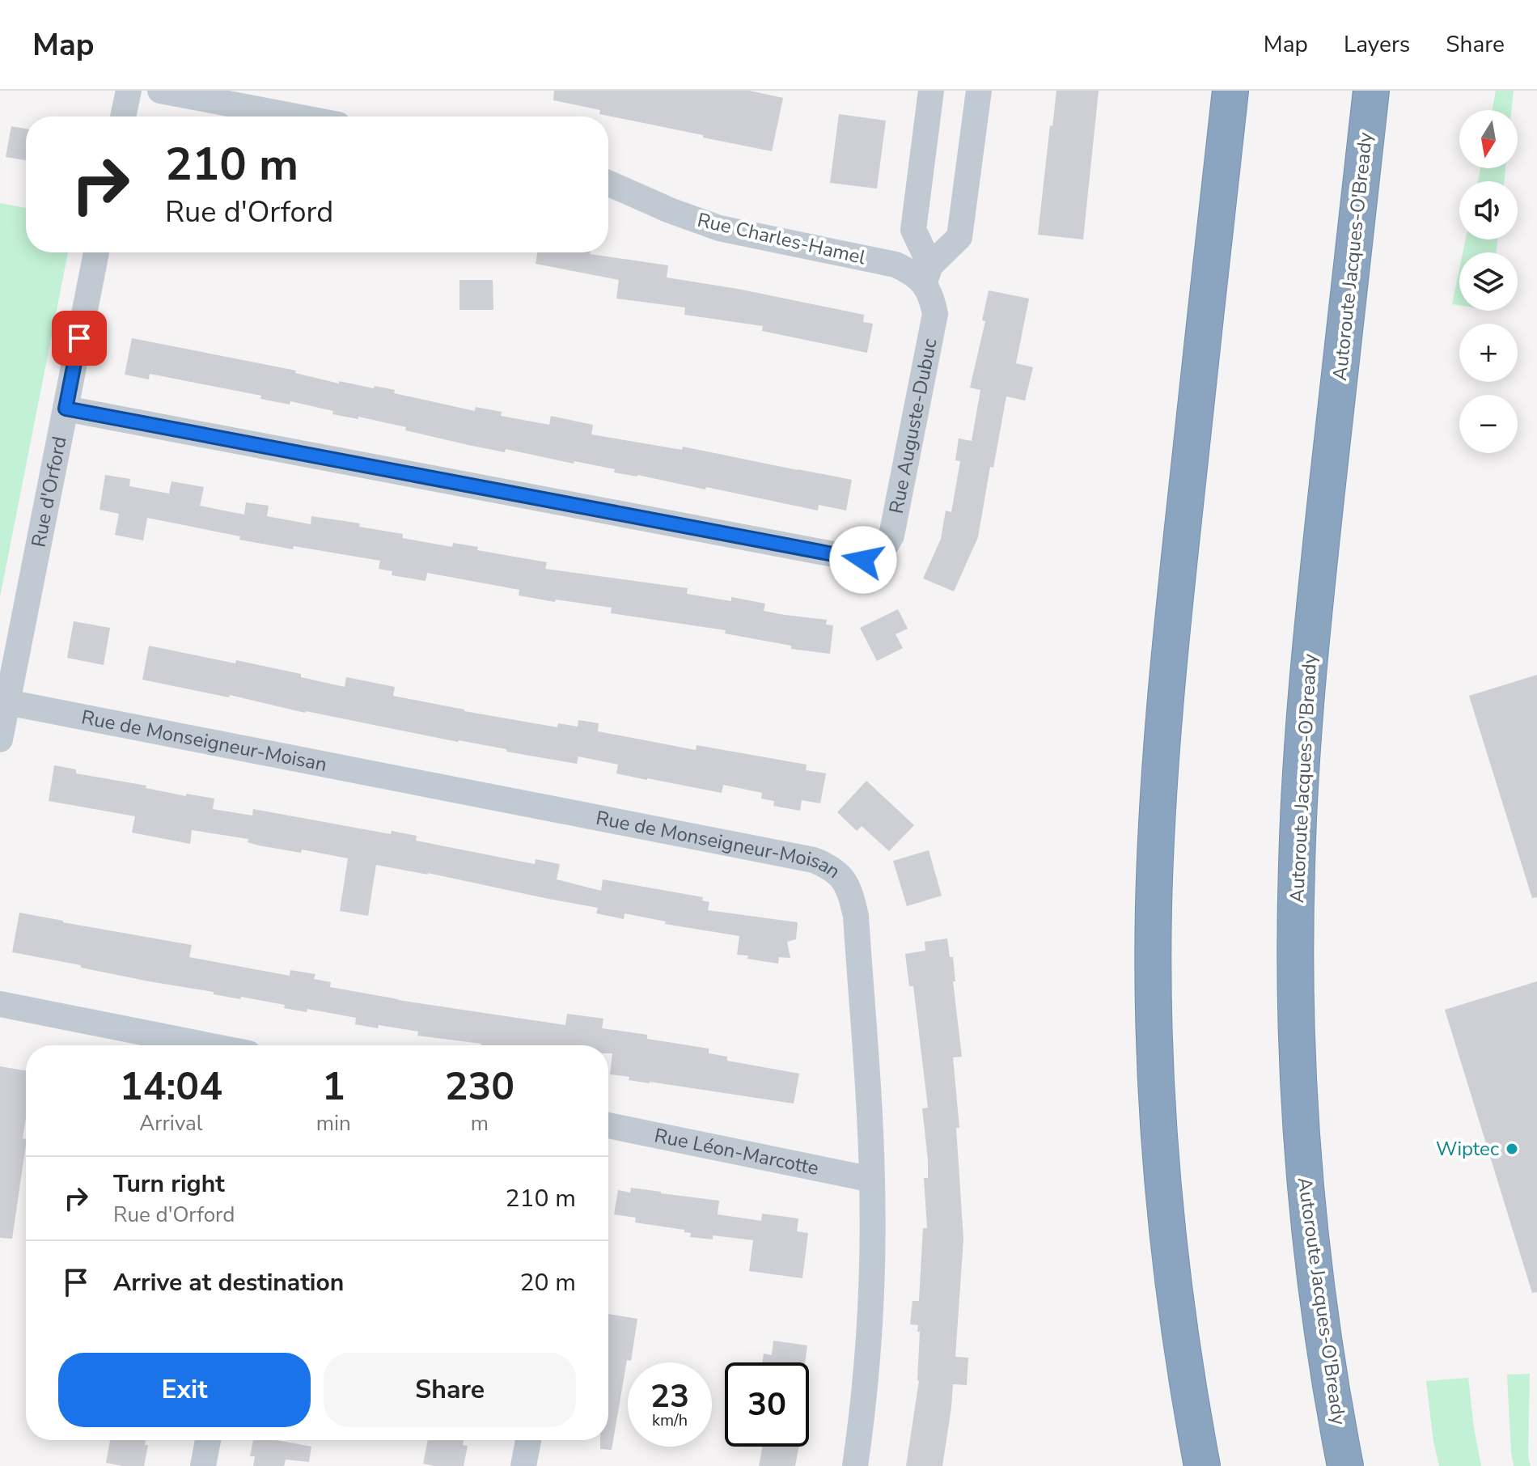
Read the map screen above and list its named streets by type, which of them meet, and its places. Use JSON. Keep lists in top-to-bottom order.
{
  "streets": {
    "highway": ["Autoroute Jacques-O'Bready"],
    "street": [
      "Rue Charles-Hamel",
      "Rue Auguste-Dubuc",
      "Rue d'Orford",
      "Rue de Monseigneur-Moisan",
      "Rue Léon-Marcotte"
    ]
  },
  "crossings": [
    ["Rue Charles-Hamel", "Rue Auguste-Dubuc"],
    ["Rue Auguste-Dubuc", "Rue d'Orford"],
    ["Rue d'Orford", "Rue de Monseigneur-Moisan"],
    ["Rue de Monseigneur-Moisan", "Rue Léon-Marcotte"]
  ],
  "places": ["Wiptec"],
  "north": "bottom",
  "page": {
    "header": "Map",
    "nav": ["Map", "Layers", "Share"],
    "map_buttons": ["+", "−"],
    "turn": ["210 m", "Rue d'Orford"],
    "eta": [
      "14:04",
      "Arrival",
      "1",
      "min",
      "230",
      "m"
    ],
    "list": [
      {
        "name": "Turn right",
        "note": "Rue d'Orford",
        "value": "210 m"
      },
      {
        "name": "Arrive at destination",
        "value": "20 m"
      }
    ],
    "buttons": ["Exit", "Share"],
    "speed": "23 km/h",
    "limit": "30"
  }
}
